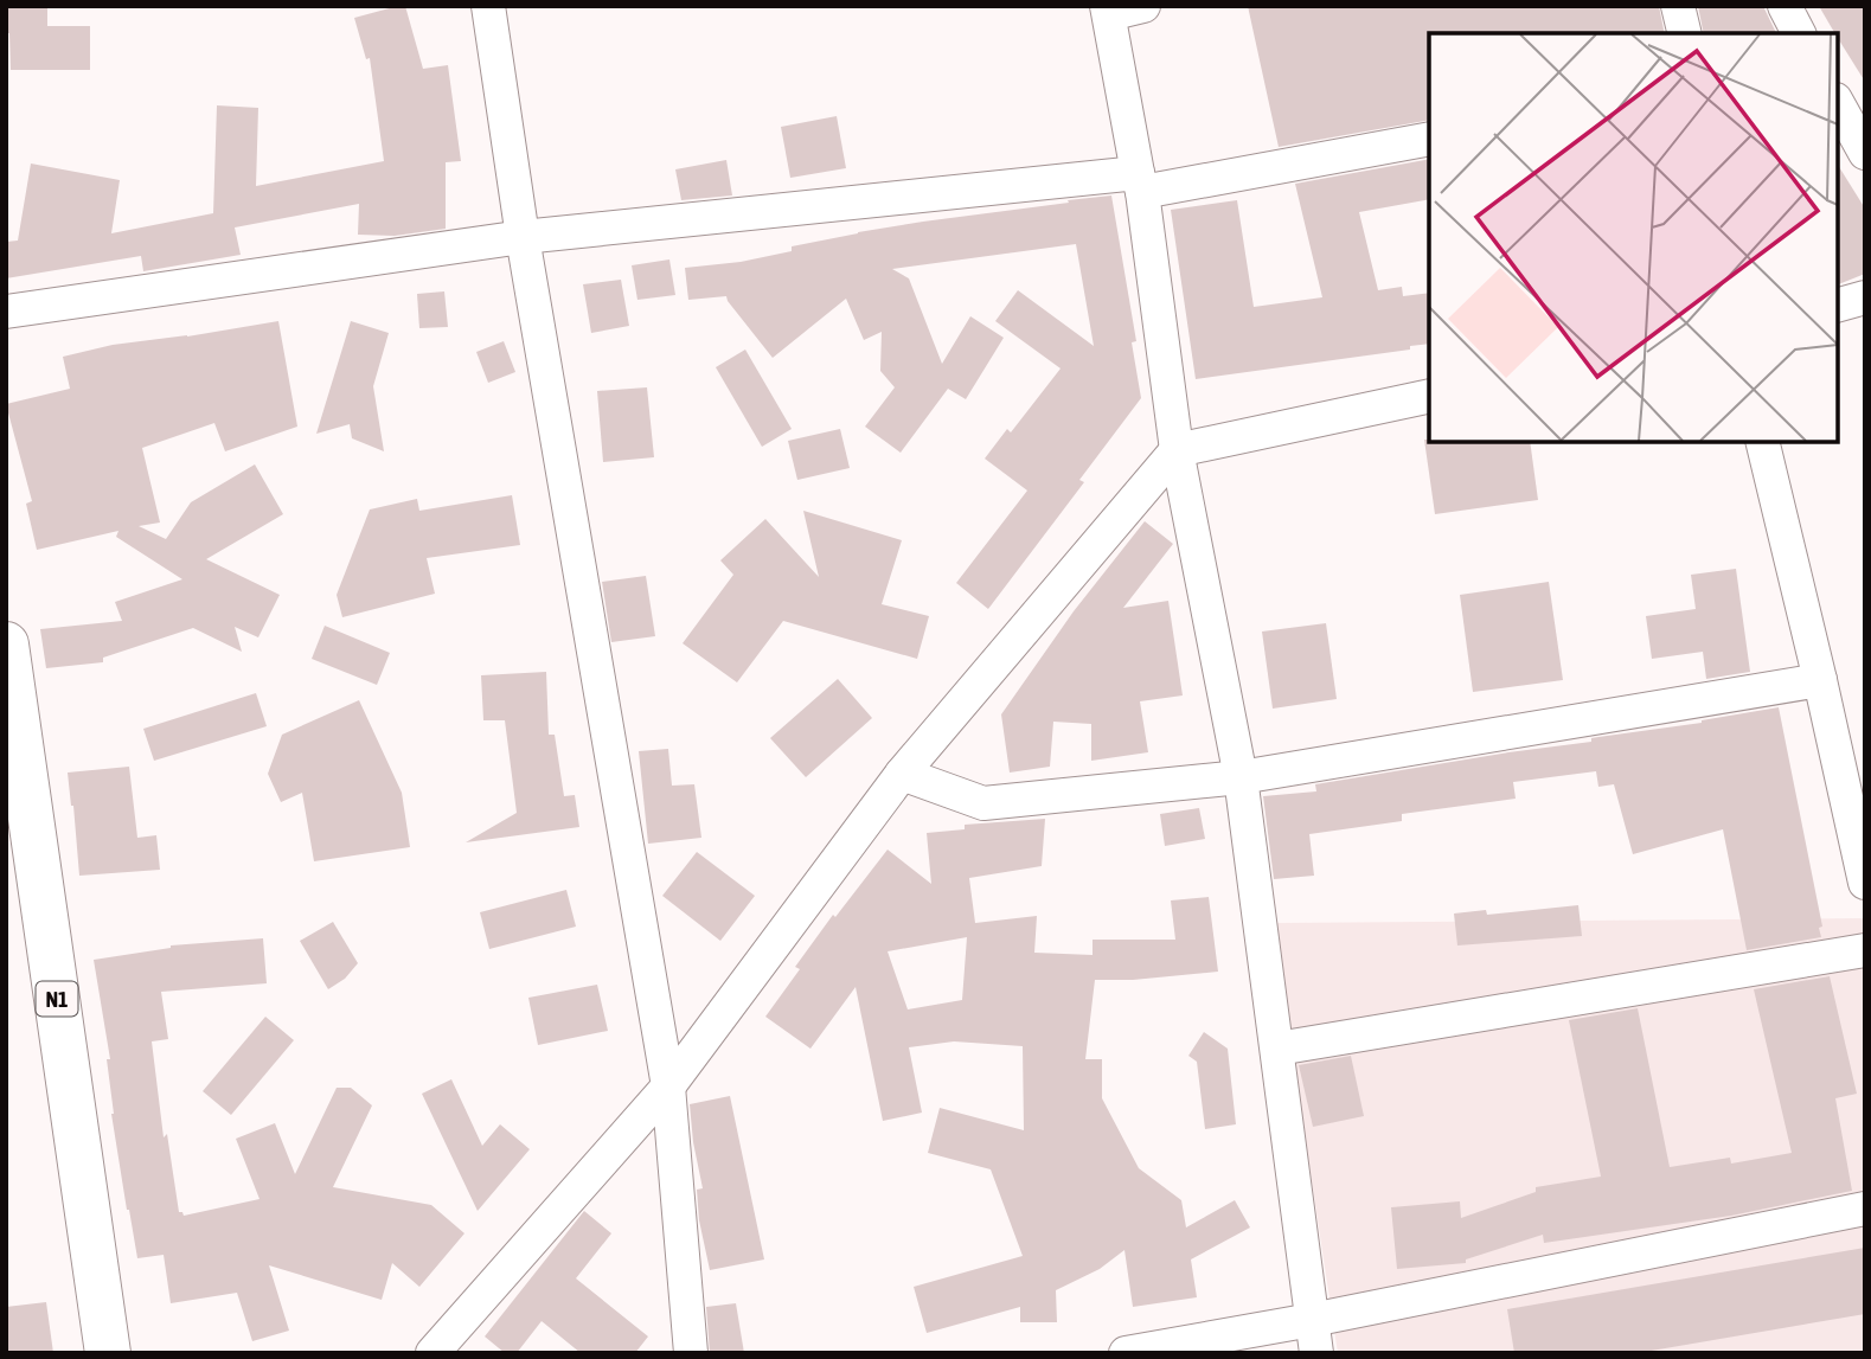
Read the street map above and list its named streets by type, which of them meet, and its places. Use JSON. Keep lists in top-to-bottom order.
{
  "streets": {
    "highway": ["N1"]
  }
}
